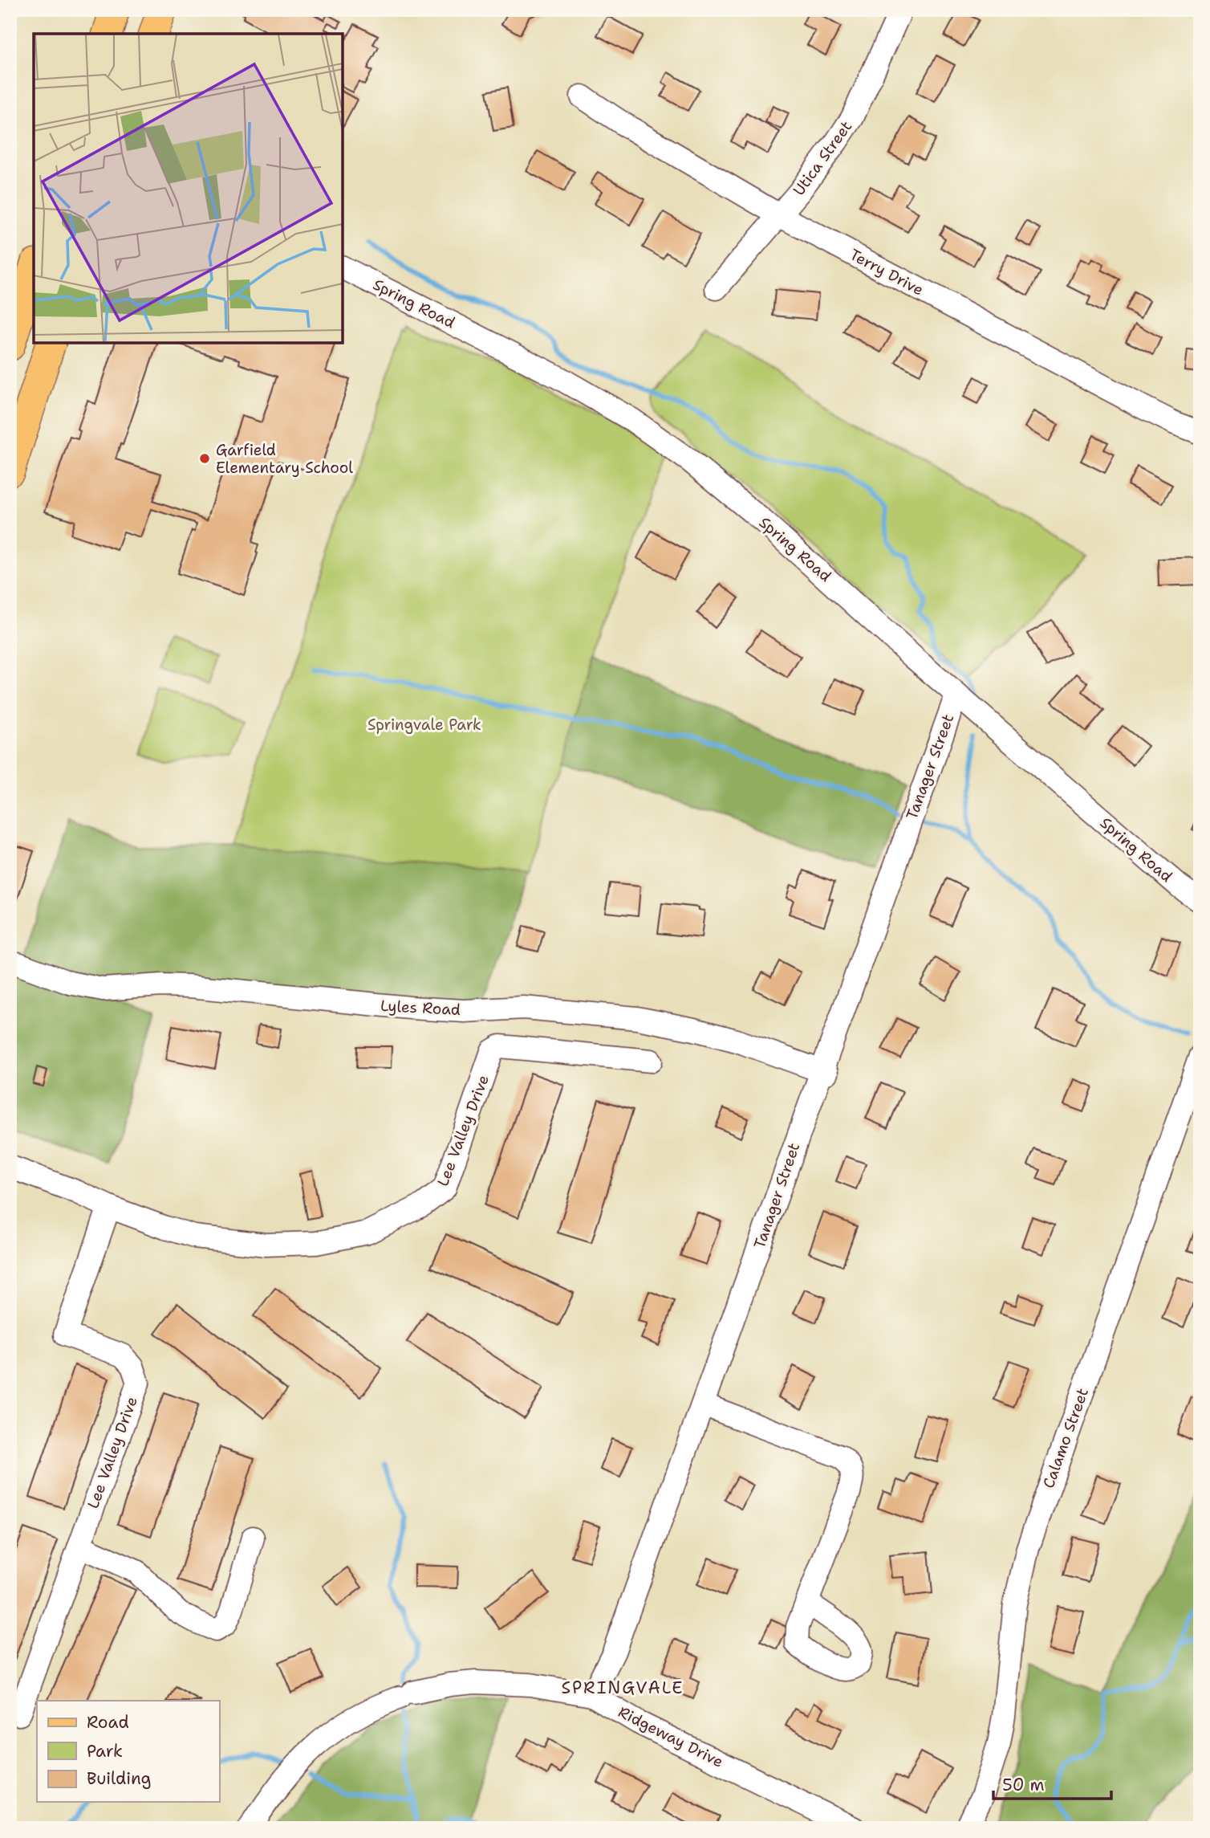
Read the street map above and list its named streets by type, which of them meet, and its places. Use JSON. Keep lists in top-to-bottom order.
{
  "streets": {
    "street": [
      "Utica Street",
      "Terry Drive",
      "Spring Road",
      "Tanager Street",
      "Lyles Road",
      "Lee Valley Drive",
      "Calamo Street",
      "Ridgeway Drive"
    ]
  },
  "crossings": [
    ["Utica Street", "Terry Drive"],
    ["Spring Road", "Tanager Street"],
    ["Tanager Street", "Lyles Road"],
    ["Tanager Street", "Ridgeway Drive"]
  ],
  "districts": ["SPRINGVALE"],
  "parks": ["Springvale Park"],
  "places": ["Garfield Elementary School"],
  "legend": ["Road", "Park", "Building"],
  "scale_bar": "50 m"
}
